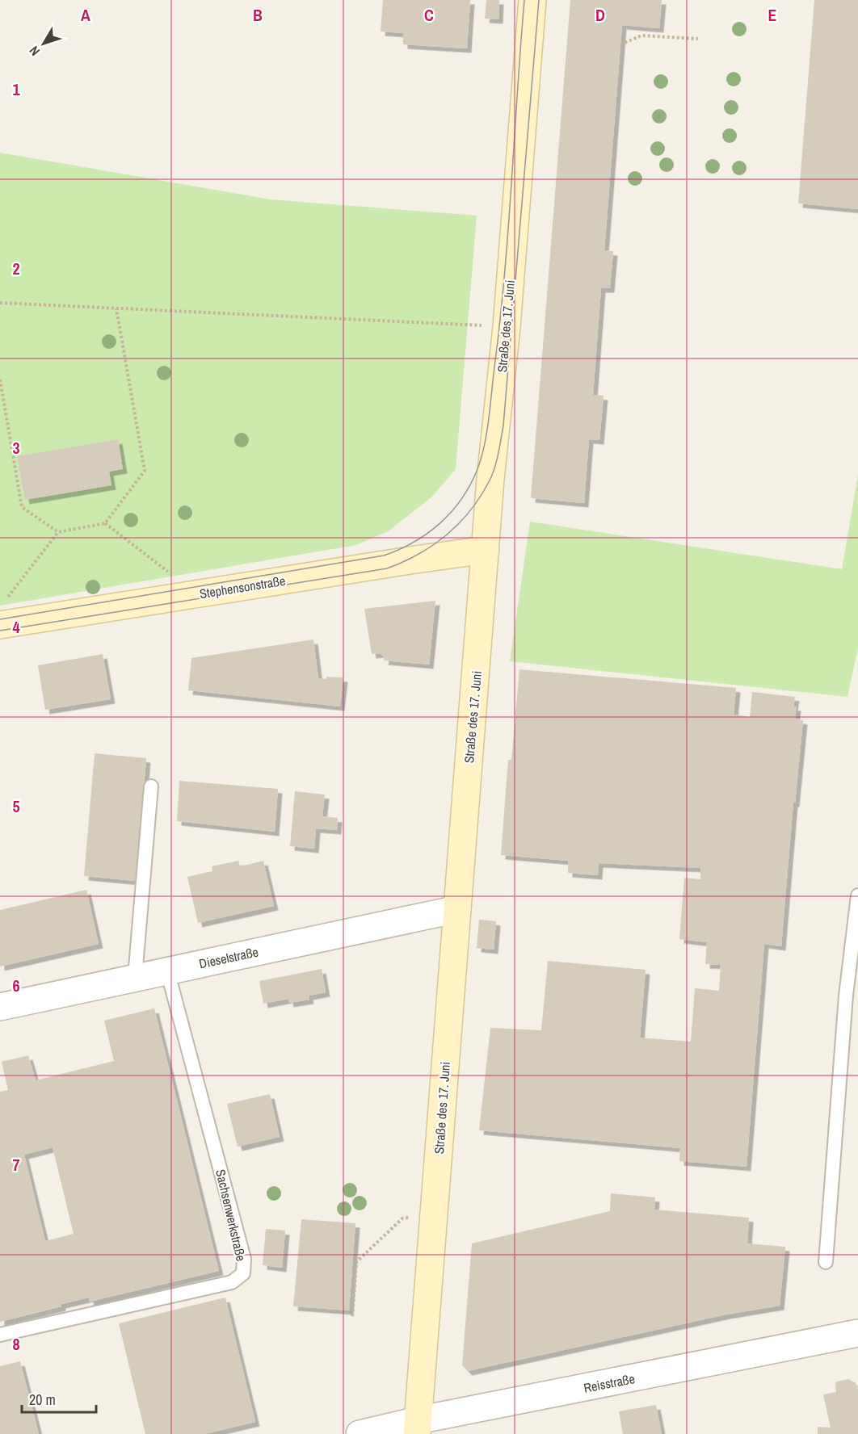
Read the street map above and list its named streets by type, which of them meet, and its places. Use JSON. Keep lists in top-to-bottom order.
{
  "streets": {
    "street": [
      "Straße des 17. Juni",
      "Stephensonstraße",
      "Dieselstraße",
      "Reisstraße"
    ],
    "lane": ["Sachsenwerkstraße"]
  },
  "crossings": [
    ["Straße des 17. Juni", "Stephensonstraße"],
    ["Straße des 17. Juni", "Dieselstraße"],
    ["Straße des 17. Juni", "Reisstraße"],
    ["Dieselstraße", "Sachsenwerkstraße"]
  ],
  "scale_bar": "20 m",
  "north": "bottom left",
  "grid": {
    "columns": [
      "A",
      "B",
      "C",
      "D",
      "E"
    ],
    "rows": [
      "1",
      "2",
      "3",
      "4",
      "5",
      "6",
      "7",
      "8"
    ]
  }
}
